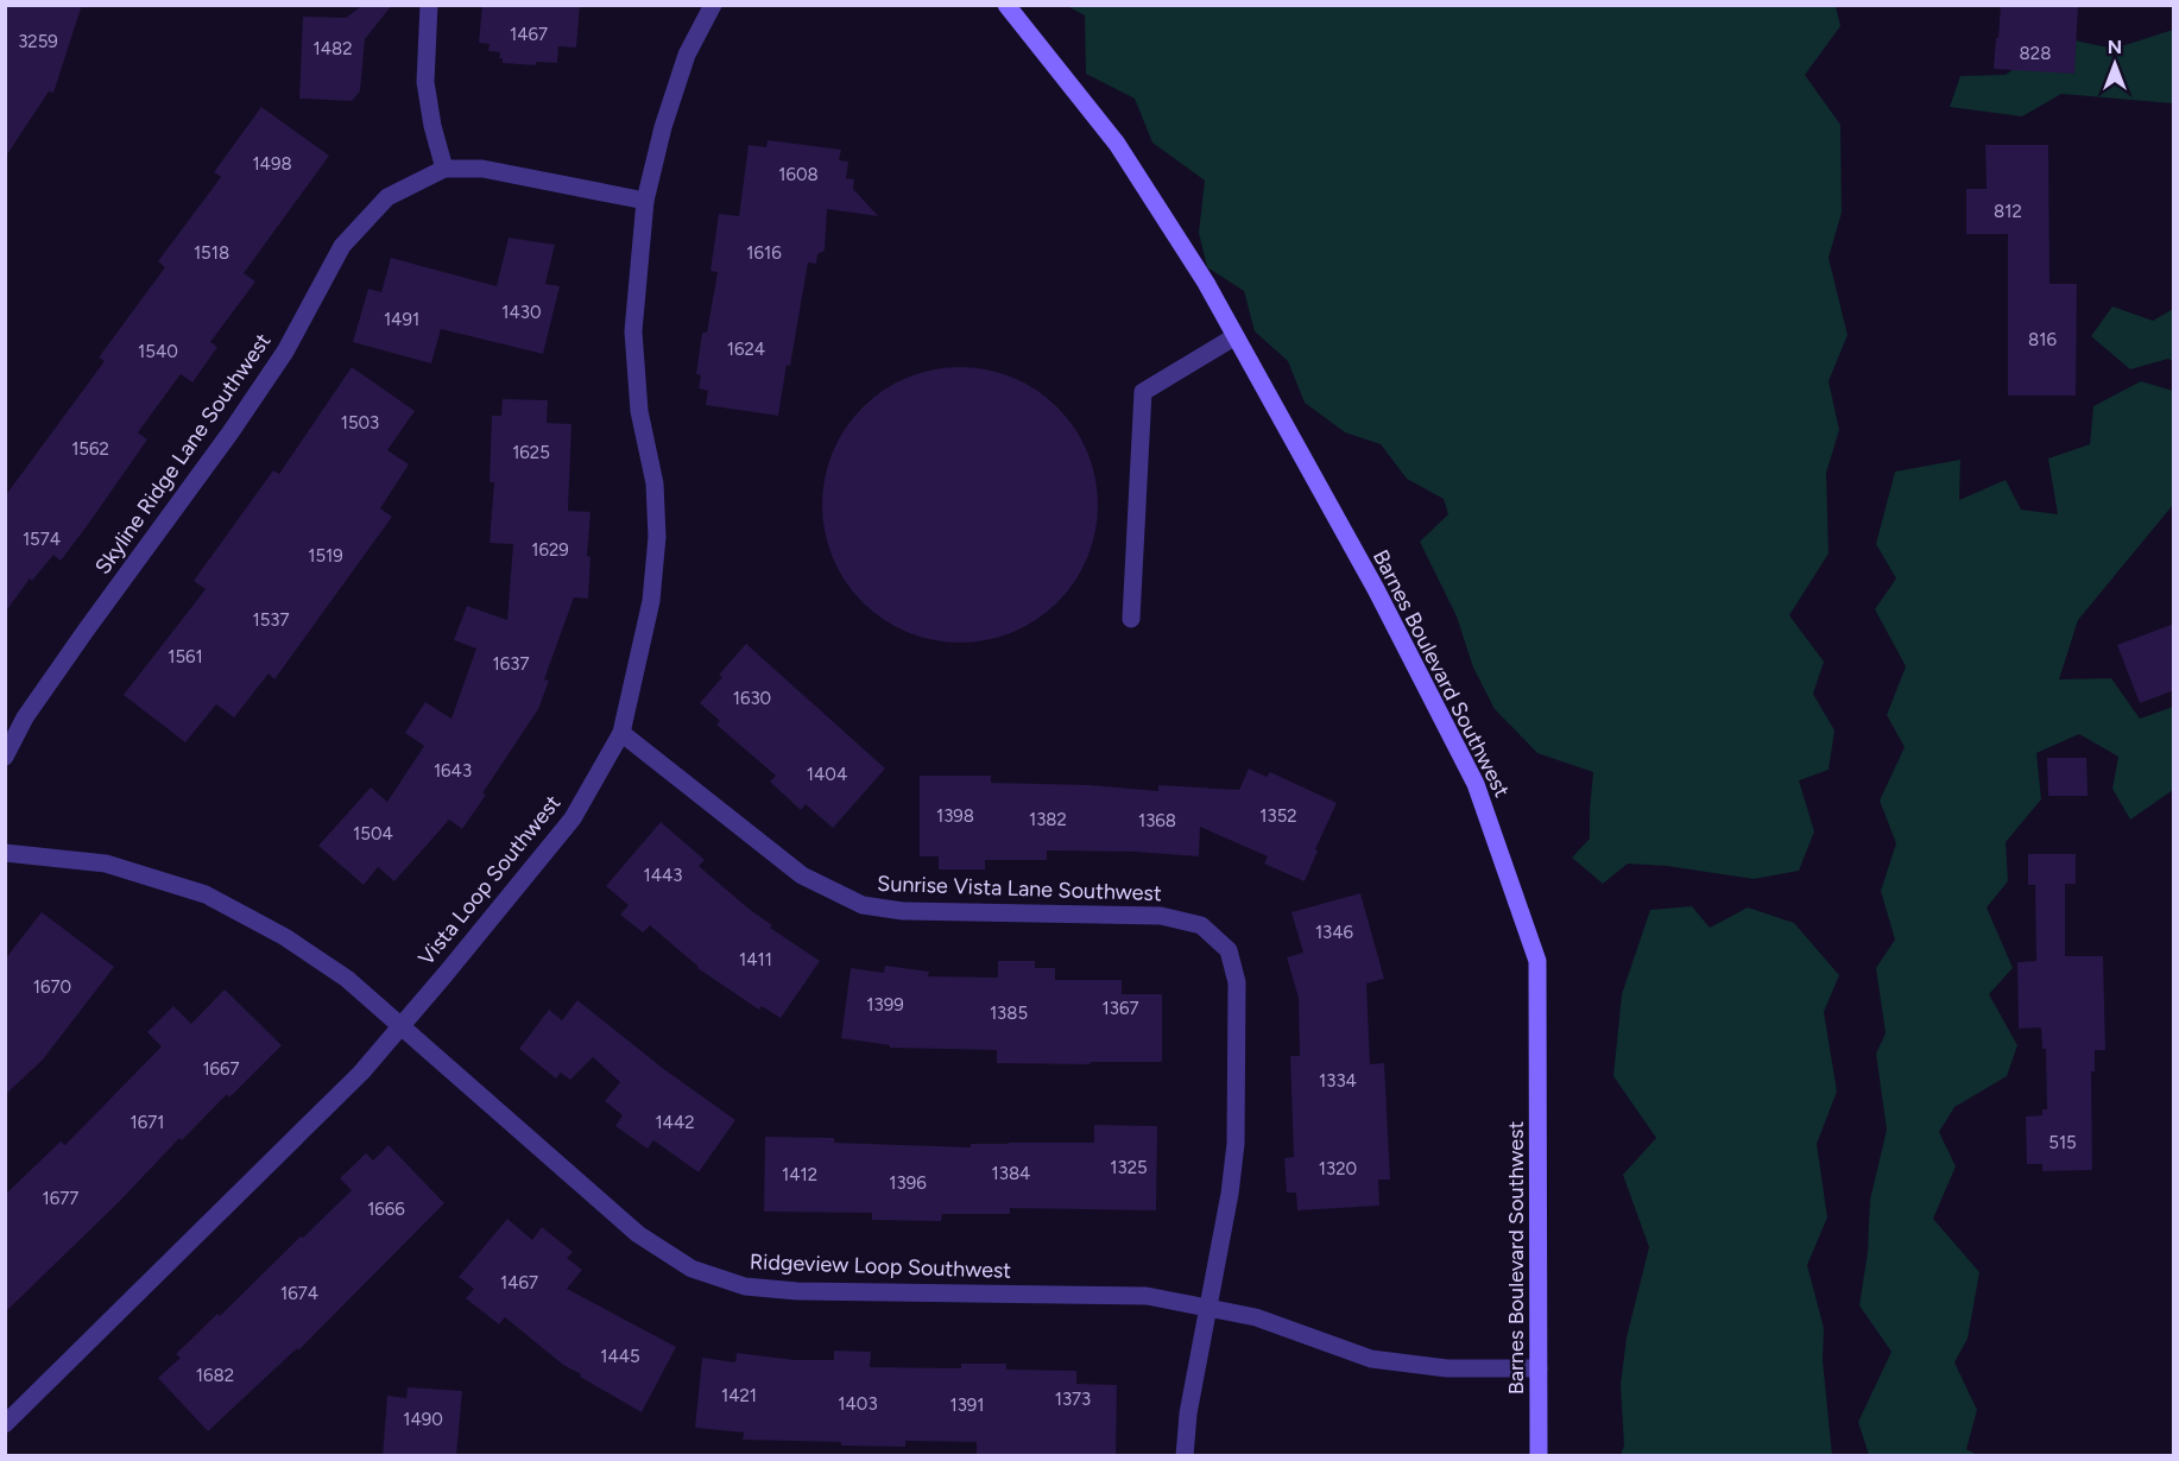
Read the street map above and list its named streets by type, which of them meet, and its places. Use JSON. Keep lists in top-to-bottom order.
{
  "streets": {
    "street": [
      "Skyline Ridge Lane Southwest",
      "Barnes Boulevard Southwest",
      "Vista Loop Southwest",
      "Sunrise Vista Lane Southwest",
      "Ridgeview Loop Southwest"
    ]
  },
  "crossings": [
    ["Skyline Ridge Lane Southwest", "Vista Loop Southwest"],
    ["Barnes Boulevard Southwest", "Ridgeview Loop Southwest"],
    ["Vista Loop Southwest", "Sunrise Vista Lane Southwest"],
    ["Vista Loop Southwest", "Ridgeview Loop Southwest"],
    ["Sunrise Vista Lane Southwest", "Ridgeview Loop Southwest"]
  ],
  "house_numbers": [
    "1467",
    "3259",
    "1482",
    "828",
    "1498",
    "1608",
    "812",
    "1518",
    "1616",
    "1430",
    "1491",
    "816",
    "1624",
    "1540",
    "1503",
    "1562",
    "1625",
    "1574",
    "1629",
    "1519",
    "1537",
    "1561",
    "1637",
    "1630",
    "1643",
    "1404",
    "1398",
    "1352",
    "1382",
    "1368",
    "1504",
    "1443",
    "1346",
    "1411",
    "1670",
    "1399",
    "1367",
    "1385",
    "1667",
    "1334",
    "1671",
    "1442",
    "515",
    "1325",
    "1320",
    "1384",
    "1412",
    "1396",
    "1677",
    "1666",
    "1467",
    "1674",
    "1445",
    "1682",
    "1421",
    "1373",
    "1403",
    "1391",
    "1490"
  ],
  "north": "top"
}
